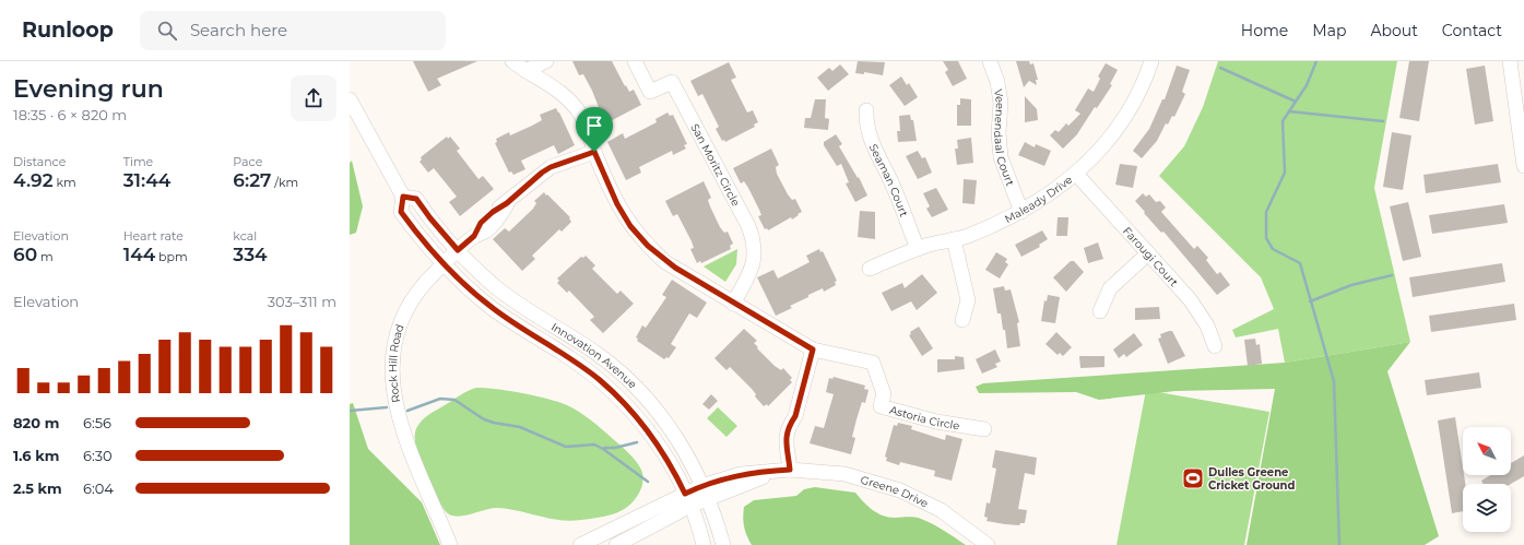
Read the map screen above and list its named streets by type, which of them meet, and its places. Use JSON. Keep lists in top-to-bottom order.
{
  "streets": {
    "street": [
      "Veenendaal Court",
      "San Moritz Circle",
      "Seaman Court",
      "Maleady Drive",
      "Farougi Court",
      "Innovation Avenue",
      "Rock Hill Road",
      "Astoria Circle",
      "Greene Drive"
    ]
  },
  "crossings": [
    ["Veenendaal Court", "Maleady Drive"],
    ["San Moritz Circle", "Astoria Circle"],
    ["Seaman Court", "Maleady Drive"],
    ["Maleady Drive", "Farougi Court"],
    ["Innovation Avenue", "Rock Hill Road"],
    ["Innovation Avenue", "Greene Drive"],
    ["Rock Hill Road", "Astoria Circle"]
  ],
  "places": {
    "sports": ["Dulles Greene Cricket Ground"]
  },
  "north": "top left",
  "page": {
    "header": "Runloop",
    "search": "Search here",
    "nav": [
      "Home",
      "Map",
      "About",
      "Contact"
    ],
    "heading": ["Evening run", "18:35 · 6 × 820 m"],
    "stats": [
      ["Distance", "4.92 km"],
      ["Time", "31:44"],
      ["Pace", "6:27 /km"],
      ["Elevation", "60 m"],
      ["Heart rate", "144 bpm"],
      ["kcal", "334"]
    ],
    "chart": ["Elevation", "303–311 m"],
    "list": [
      {
        "name": "820 m",
        "note": "6:56"
      },
      {
        "name": "1.6 km",
        "note": "6:30"
      },
      {
        "name": "2.5 km",
        "note": "6:04"
      }
    ]
  }
}
